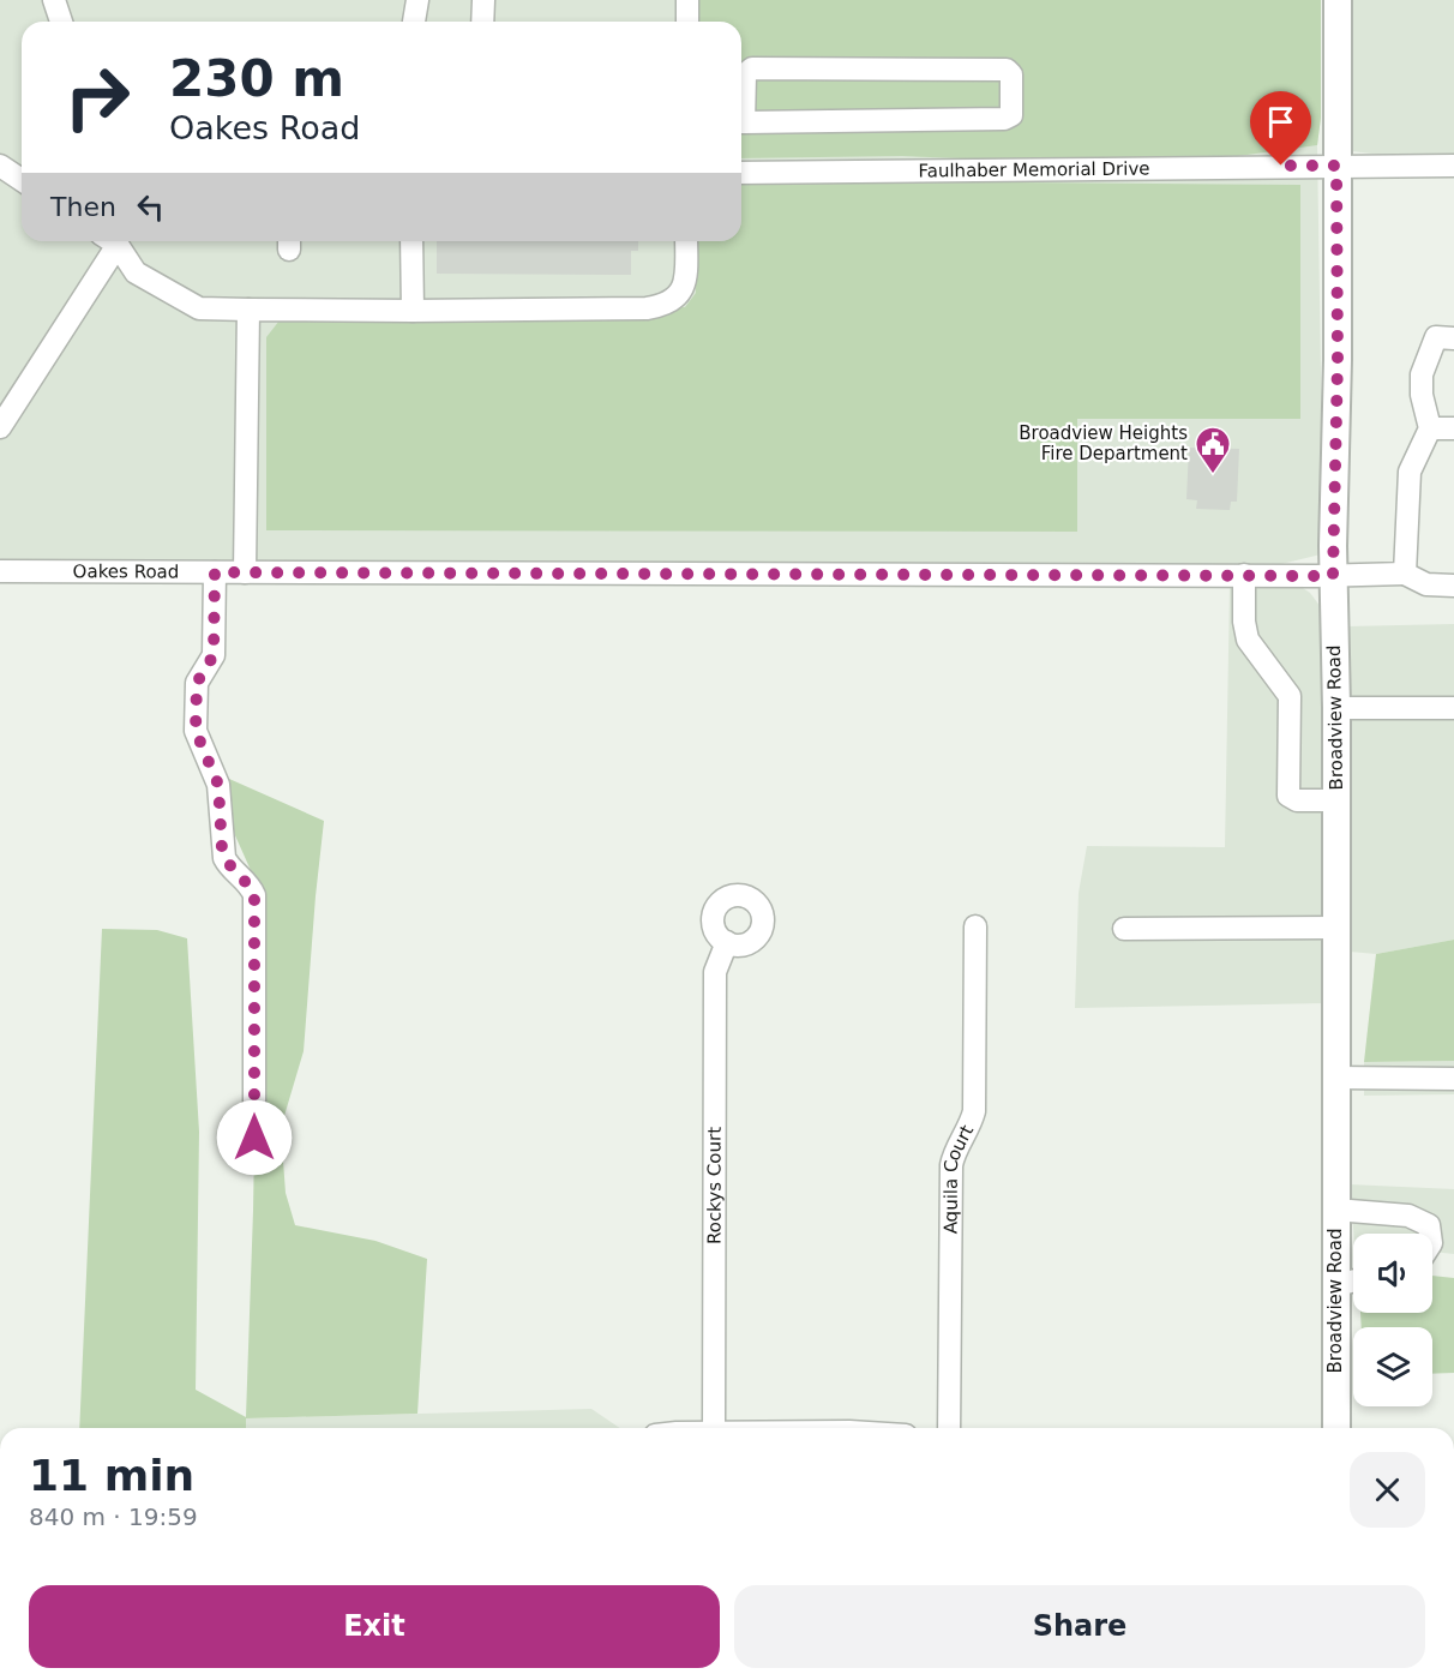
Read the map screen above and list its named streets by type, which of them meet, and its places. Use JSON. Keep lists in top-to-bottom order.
{
  "streets": {
    "main road": ["Broadview Road"],
    "street": [
      "Faulhaber Memorial Drive",
      "Oakes Road",
      "Aquila Court",
      "Rockys Court"
    ]
  },
  "crossings": [
    ["Faulhaber Memorial Drive", "Broadview Road"],
    ["Oakes Road", "Broadview Road"]
  ],
  "places": {
    "public building": ["Broadview Heights Fire Department"]
  },
  "page": {
    "turn": ["230 m", "Oakes Road"],
    "then": "Then",
    "heading": ["11 min", "840 m · 19:59"],
    "buttons": ["Exit", "Share"]
  }
}
